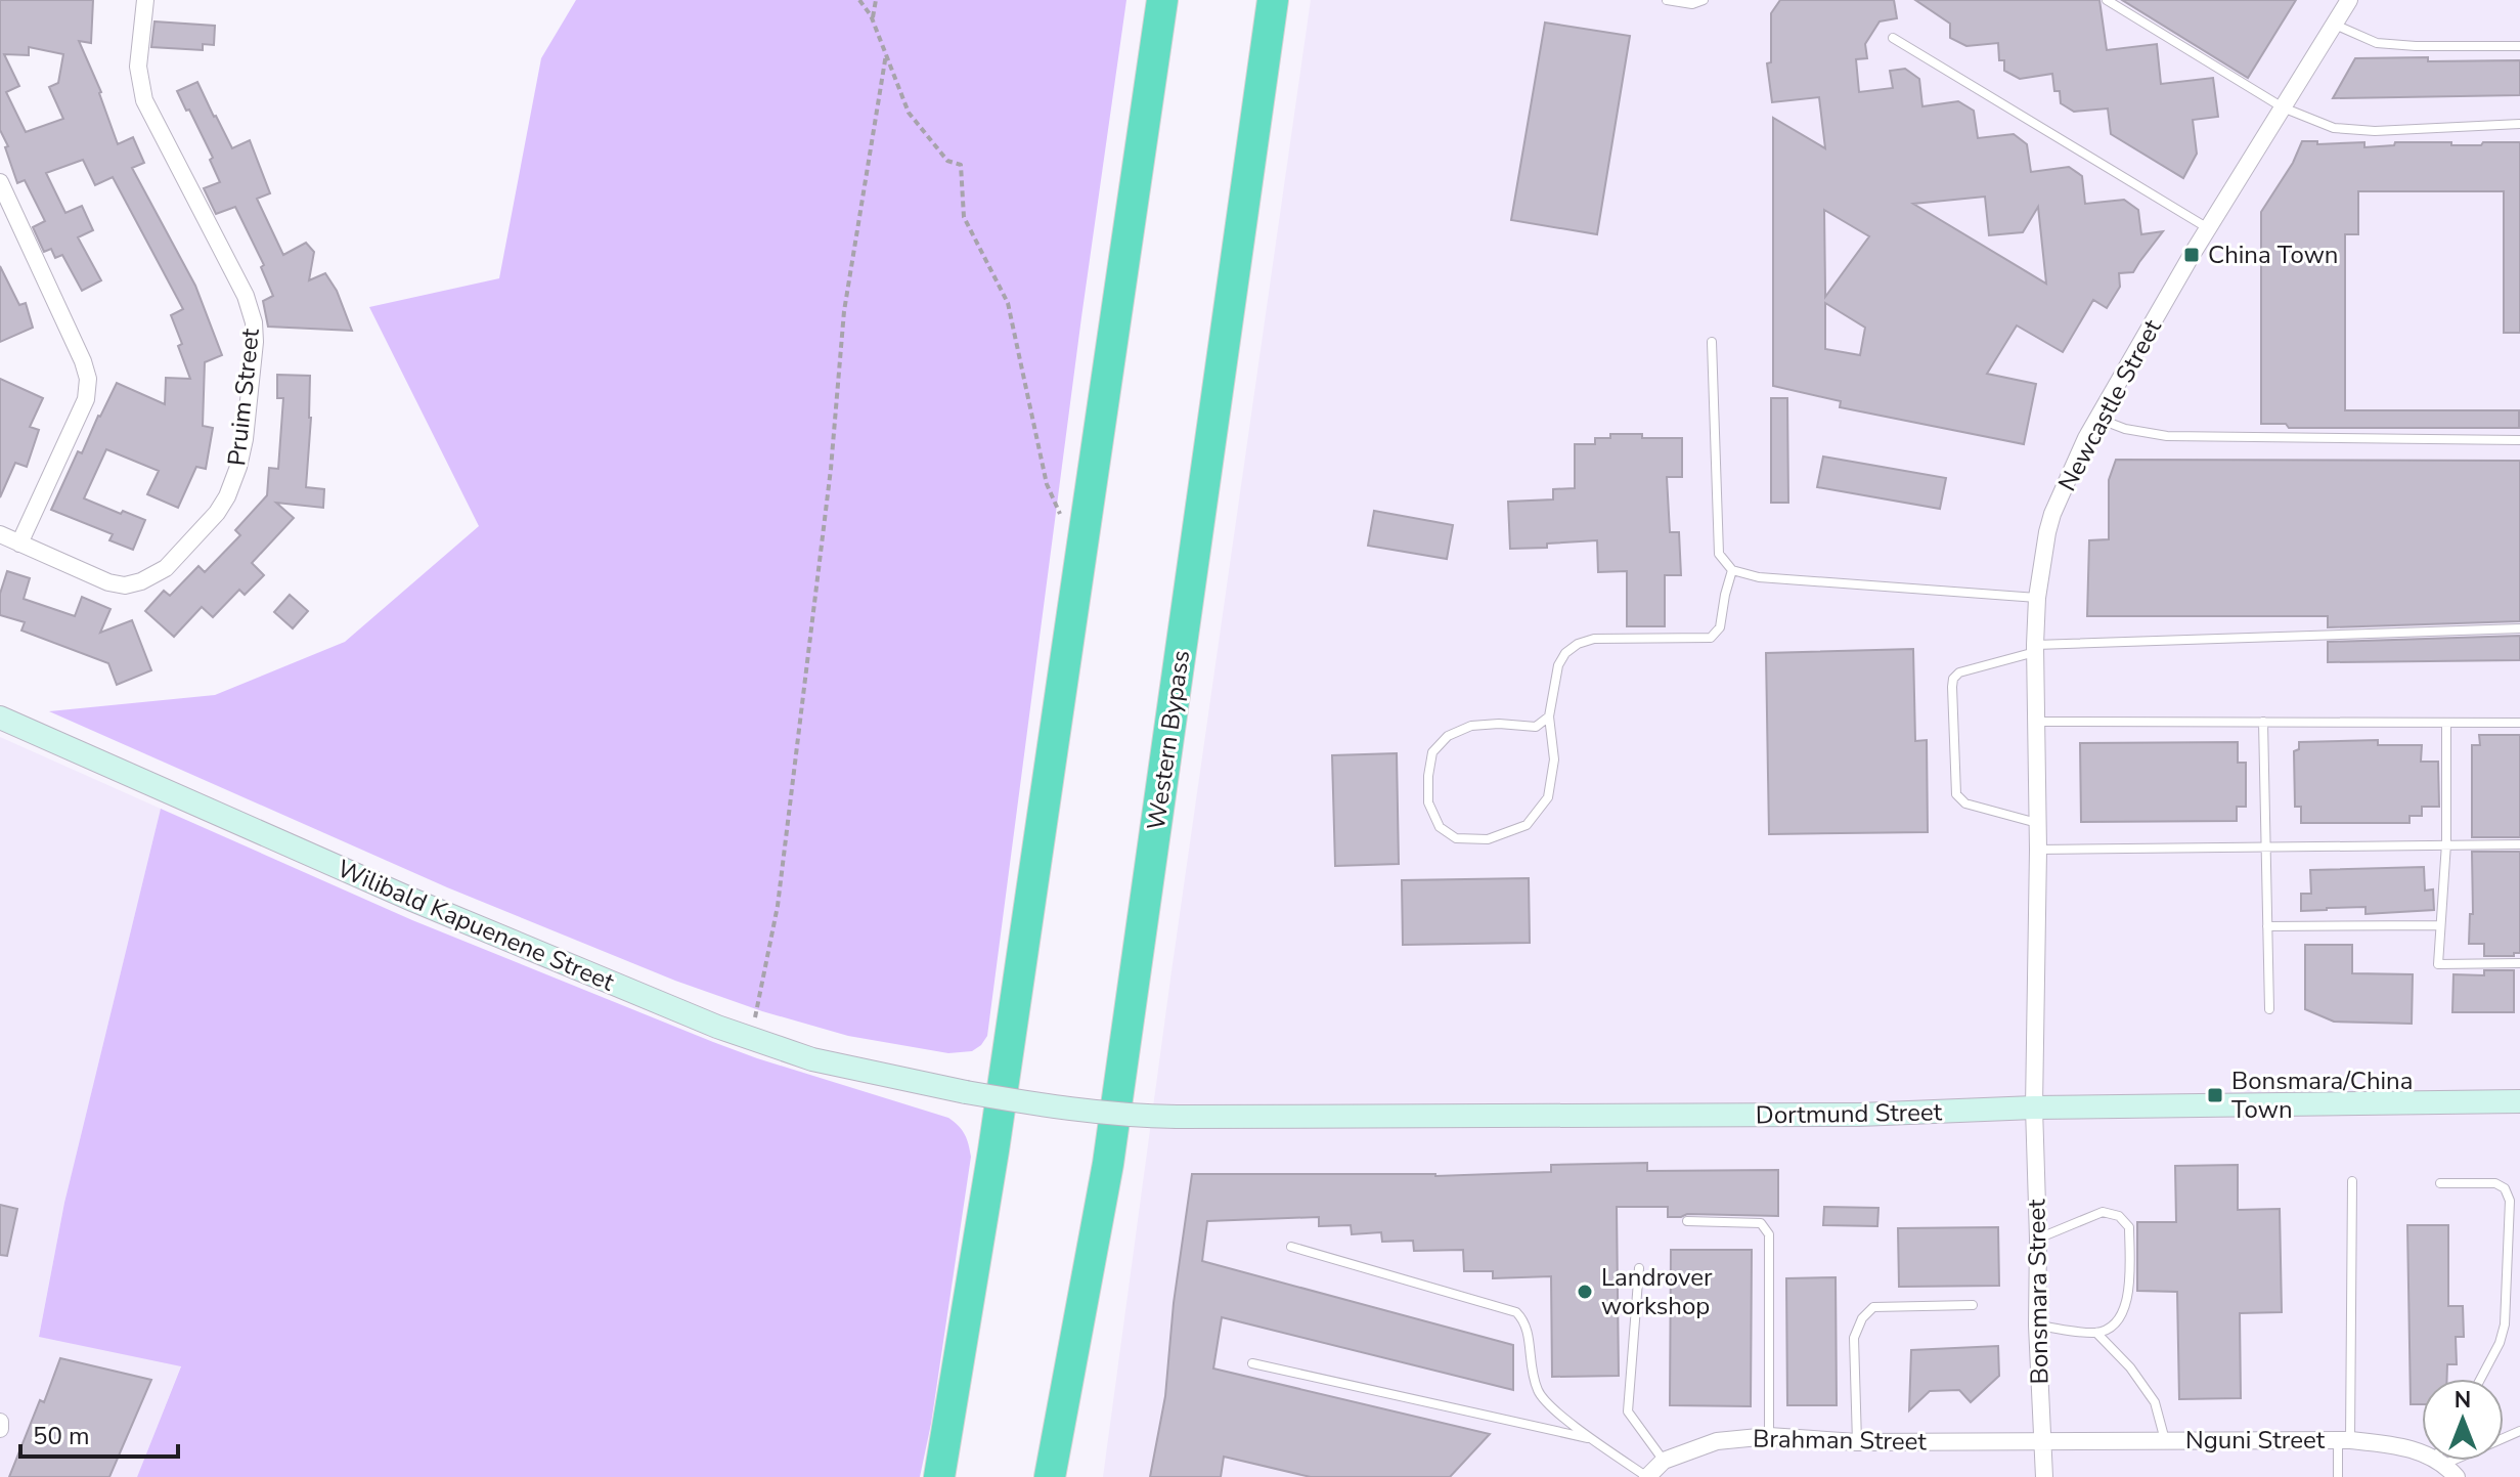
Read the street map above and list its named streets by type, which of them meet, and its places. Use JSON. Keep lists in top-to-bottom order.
{
  "streets": {
    "highway": ["Western Bypass"],
    "street": [
      "Pruim Street",
      "Newcastle Street",
      "Wilibald Kapuenene Street",
      "Dortmund Street",
      "Bonsmara Street",
      "Brahman Street",
      "Nguni Street"
    ]
  },
  "crossings": [
    ["Newcastle Street", "Dortmund Street"],
    ["Newcastle Street", "Bonsmara Street"],
    ["Wilibald Kapuenene Street", "Dortmund Street"],
    ["Dortmund Street", "Bonsmara Street"],
    ["Bonsmara Street", "Brahman Street"],
    ["Bonsmara Street", "Nguni Street"],
    ["Brahman Street", "Nguni Street"]
  ],
  "places": {
    "transit": ["China Town", "Bonsmara/China Town"],
    "other": ["Landrover workshop"]
  },
  "scale_bar": "50 m",
  "north": "top"
}
